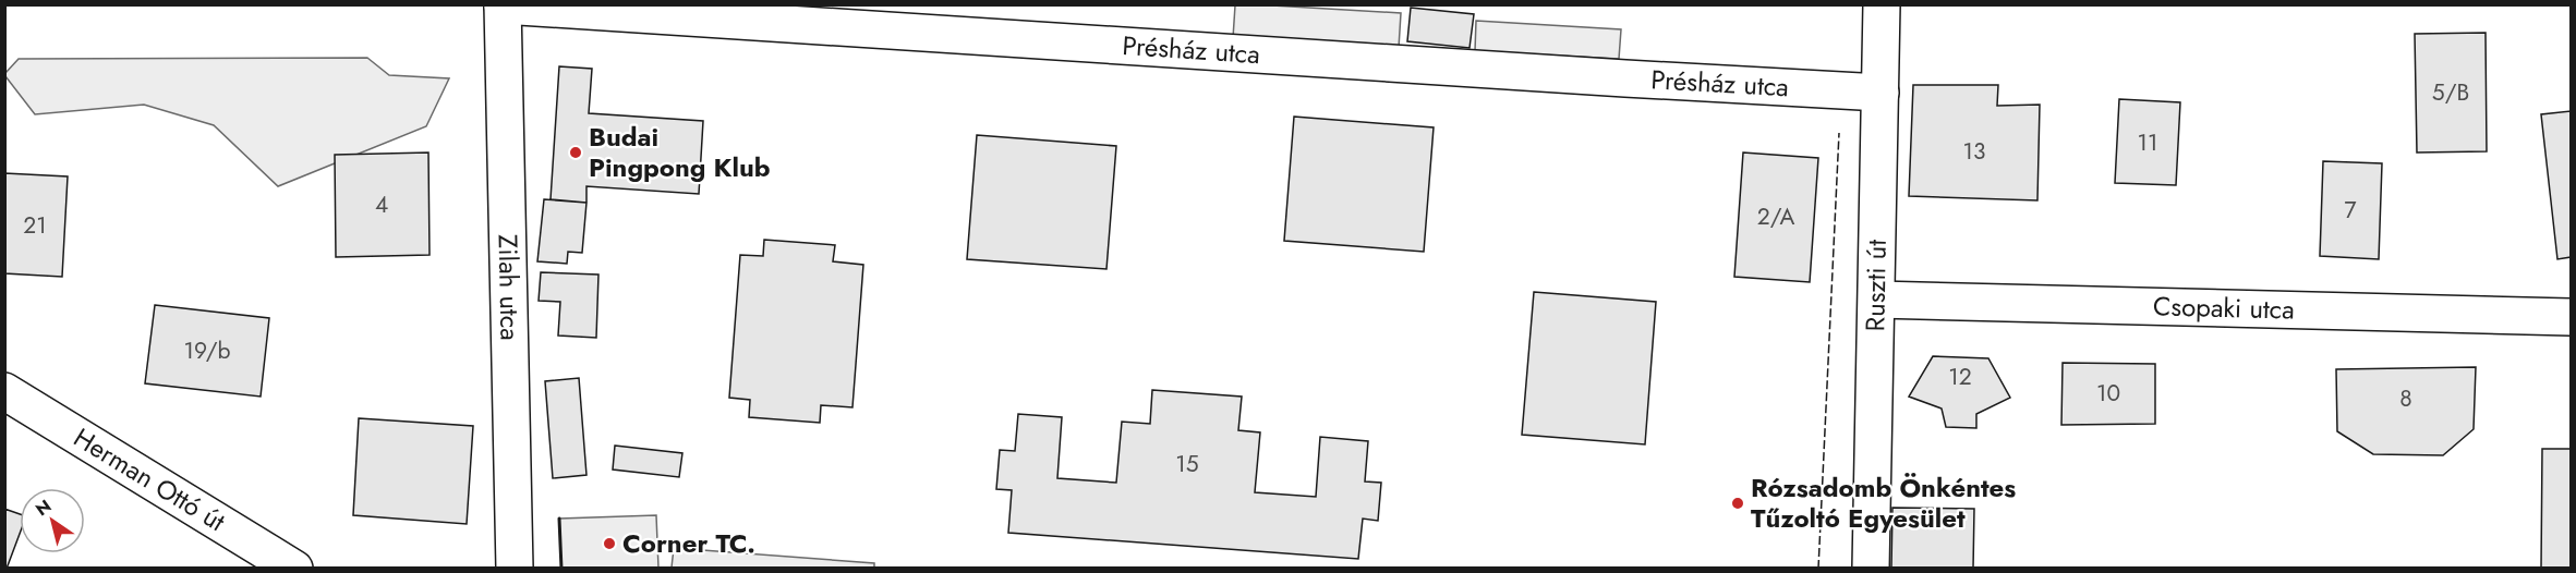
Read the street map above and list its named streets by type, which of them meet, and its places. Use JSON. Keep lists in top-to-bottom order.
{
  "streets": {
    "street": [
      "Présház utca",
      "Zilah utca",
      "Ruszti út",
      "Csopaki utca",
      "Herman Ottó út"
    ]
  },
  "crossings": [
    ["Présház utca", "Zilah utca"],
    ["Présház utca", "Ruszti út"],
    ["Ruszti út", "Csopaki utca"]
  ],
  "places": ["Budai Pingpong Klub", "Rózsadomb Önkéntes Tűzoltó Egyesület", "Corner TC."],
  "house_numbers": [
    "5/B",
    "11",
    "13",
    "4",
    "7",
    "2/A",
    "21",
    "19/b",
    "12",
    "10",
    "8",
    "15"
  ],
  "north": "top left"
}
